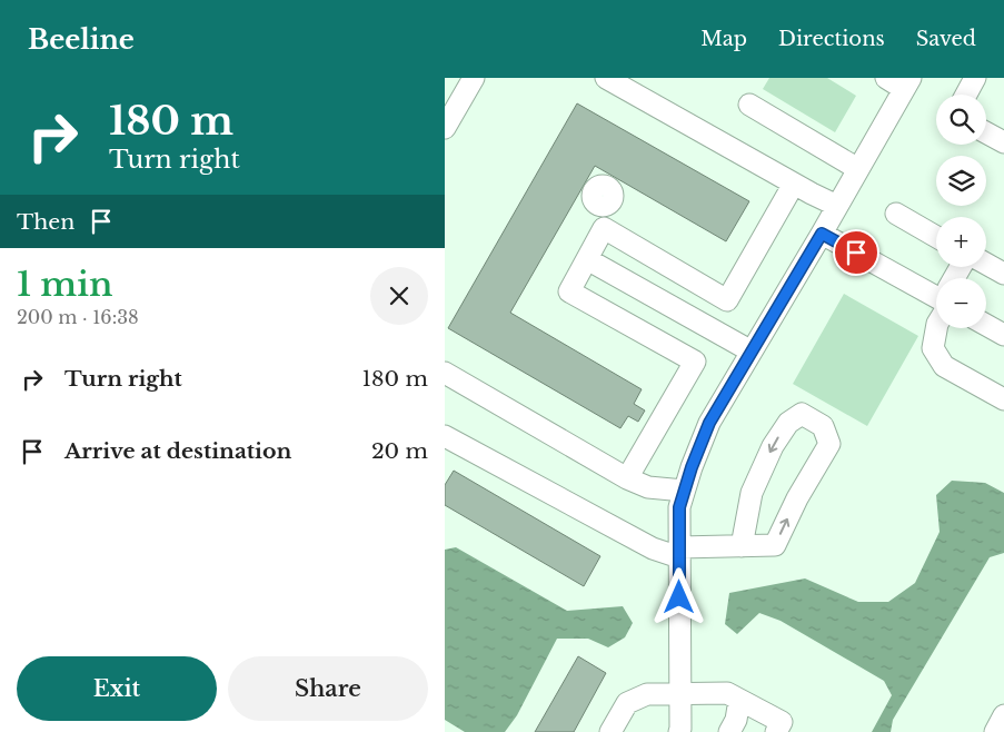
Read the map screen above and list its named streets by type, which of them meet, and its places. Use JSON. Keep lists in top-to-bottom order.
{
  "page": {
    "header": "Beeline",
    "nav": ["Map", "Directions", "Saved"],
    "turn": ["180 m", "Turn right"],
    "map_buttons": ["+", "−"],
    "then": "Then",
    "heading": ["1 min", "200 m · 16:38"],
    "list": [
      {
        "name": "Turn right",
        "value": "180 m"
      },
      {
        "name": "Arrive at destination",
        "value": "20 m"
      }
    ],
    "buttons": ["Exit", "Share"]
  }
}
